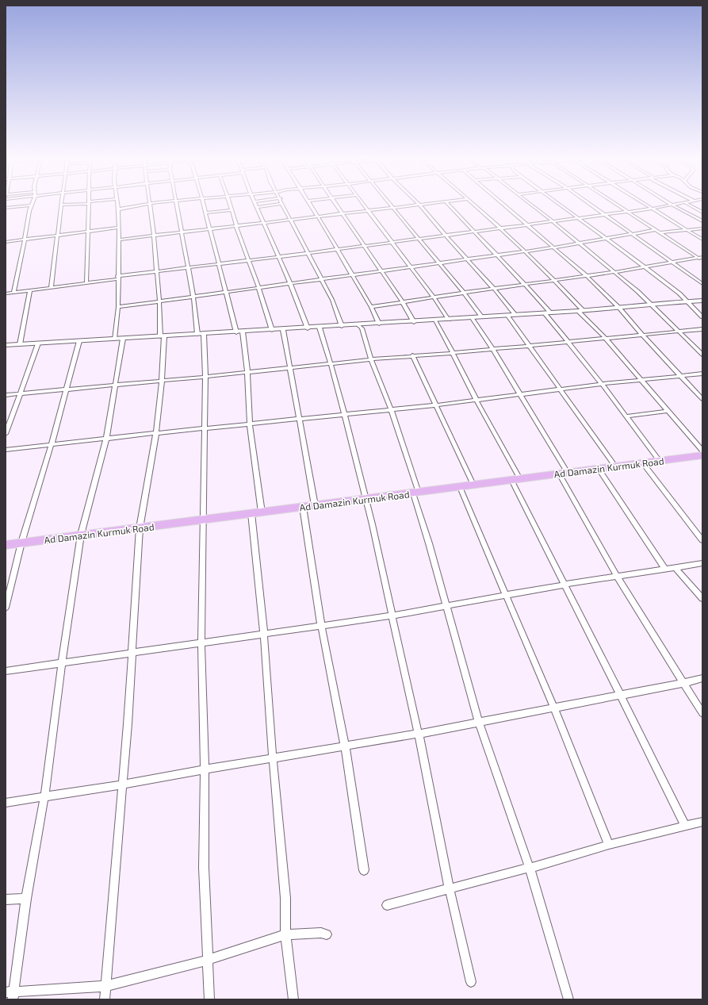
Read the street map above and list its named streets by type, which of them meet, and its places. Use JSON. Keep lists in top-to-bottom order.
{
  "streets": {
    "highway": ["Ad Damazin Kurmuk Road"]
  }
}
